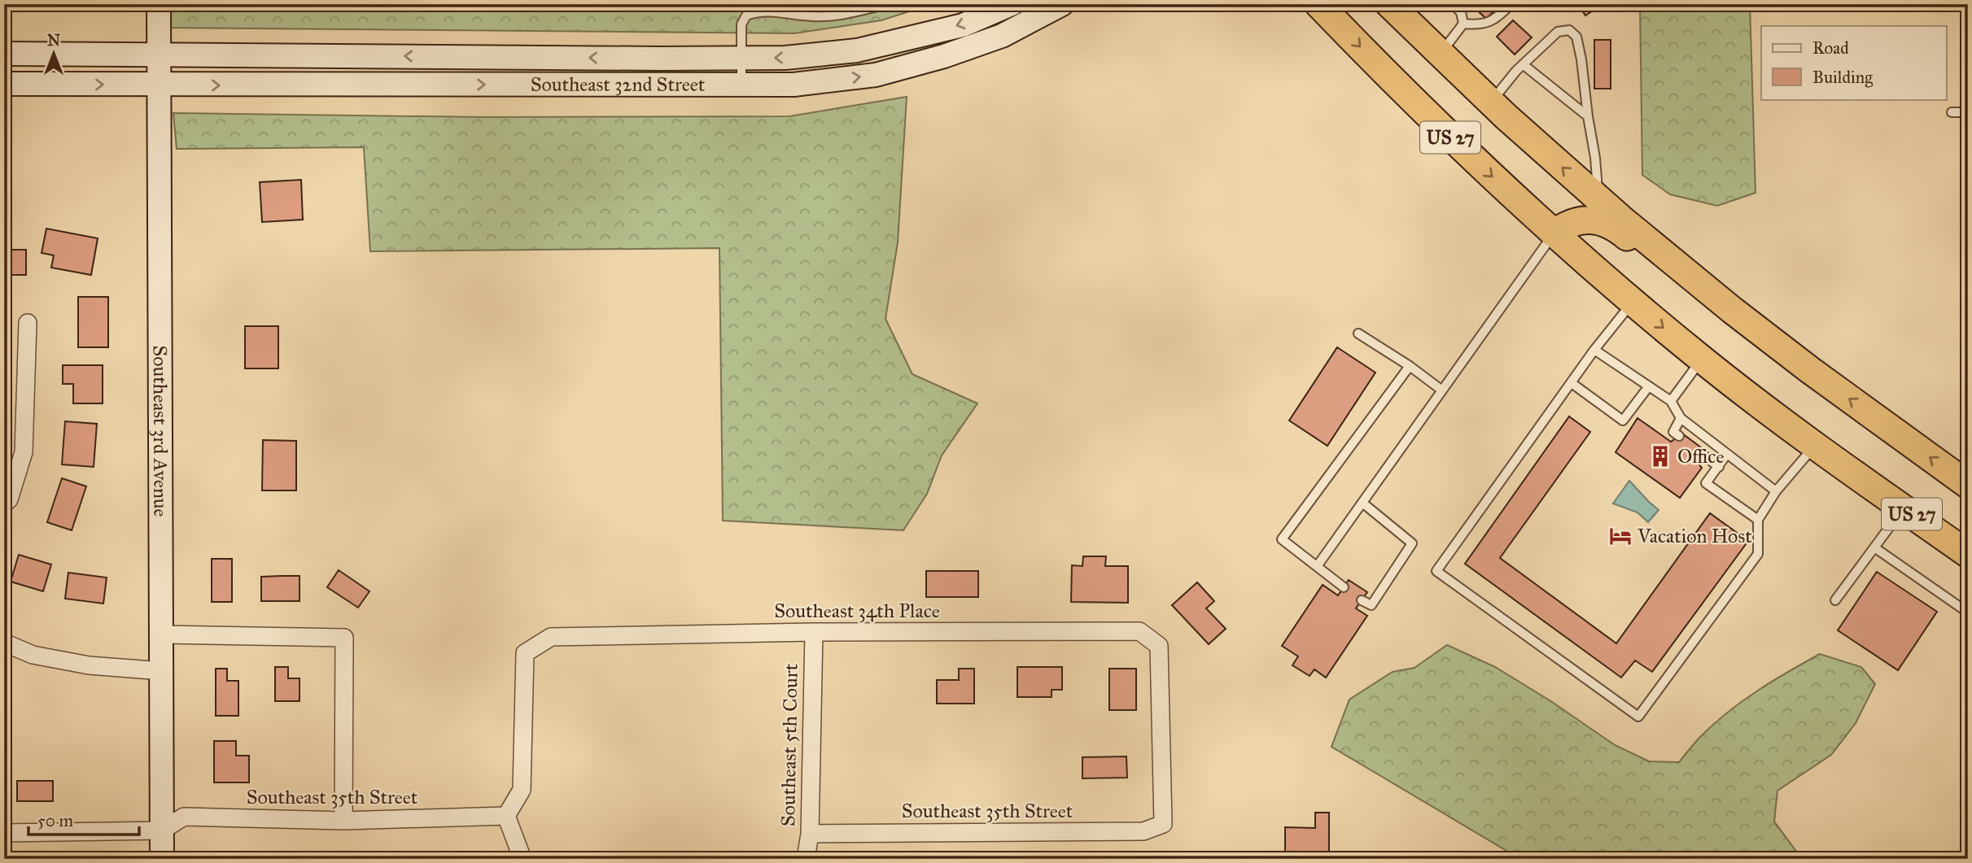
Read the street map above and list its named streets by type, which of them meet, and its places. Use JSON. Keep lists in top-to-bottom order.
{
  "streets": {
    "highway": ["US 27"],
    "main road": ["Southeast 32nd Street", "Southeast 3rd Avenue"],
    "street": ["Southeast 34th Place", "Southeast 5th Court", "Southeast 35th Street"]
  },
  "crossings": [
    ["Southeast 32nd Street", "Southeast 3rd Avenue"],
    ["Southeast 3rd Avenue", "Southeast 35th Street"],
    ["Southeast 34th Place", "Southeast 5th Court"],
    ["Southeast 34th Place", "Southeast 35th Street"],
    ["Southeast 5th Court", "Southeast 35th Street"]
  ],
  "places": {
    "building": ["Office"],
    "hotel": ["Vacation Host"]
  },
  "legend": ["Road", "Building"],
  "scale_bar": "50 m",
  "north": "top"
}
